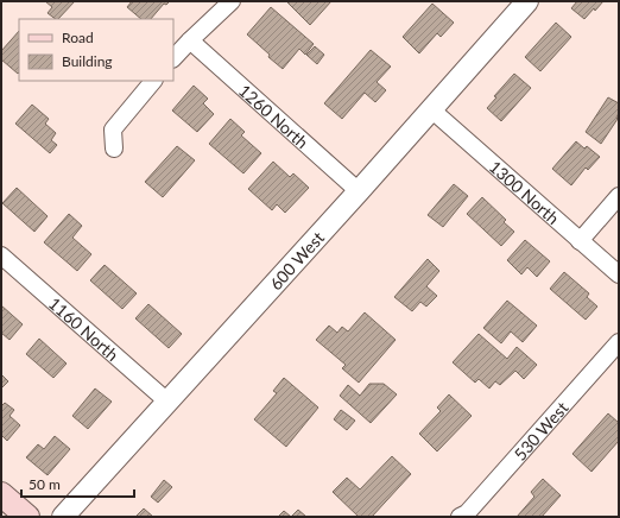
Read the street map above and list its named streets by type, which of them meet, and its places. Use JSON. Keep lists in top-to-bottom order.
{
  "streets": {
    "street": [
      "1260 North",
      "1300 North",
      "600 West",
      "1160 North",
      "530 West"
    ]
  },
  "crossings": [
    ["1260 North", "600 West"],
    ["1300 North", "600 West"],
    ["600 West", "1160 North"]
  ],
  "legend": ["Road", "Building"],
  "scale_bar": "50 m"
}
